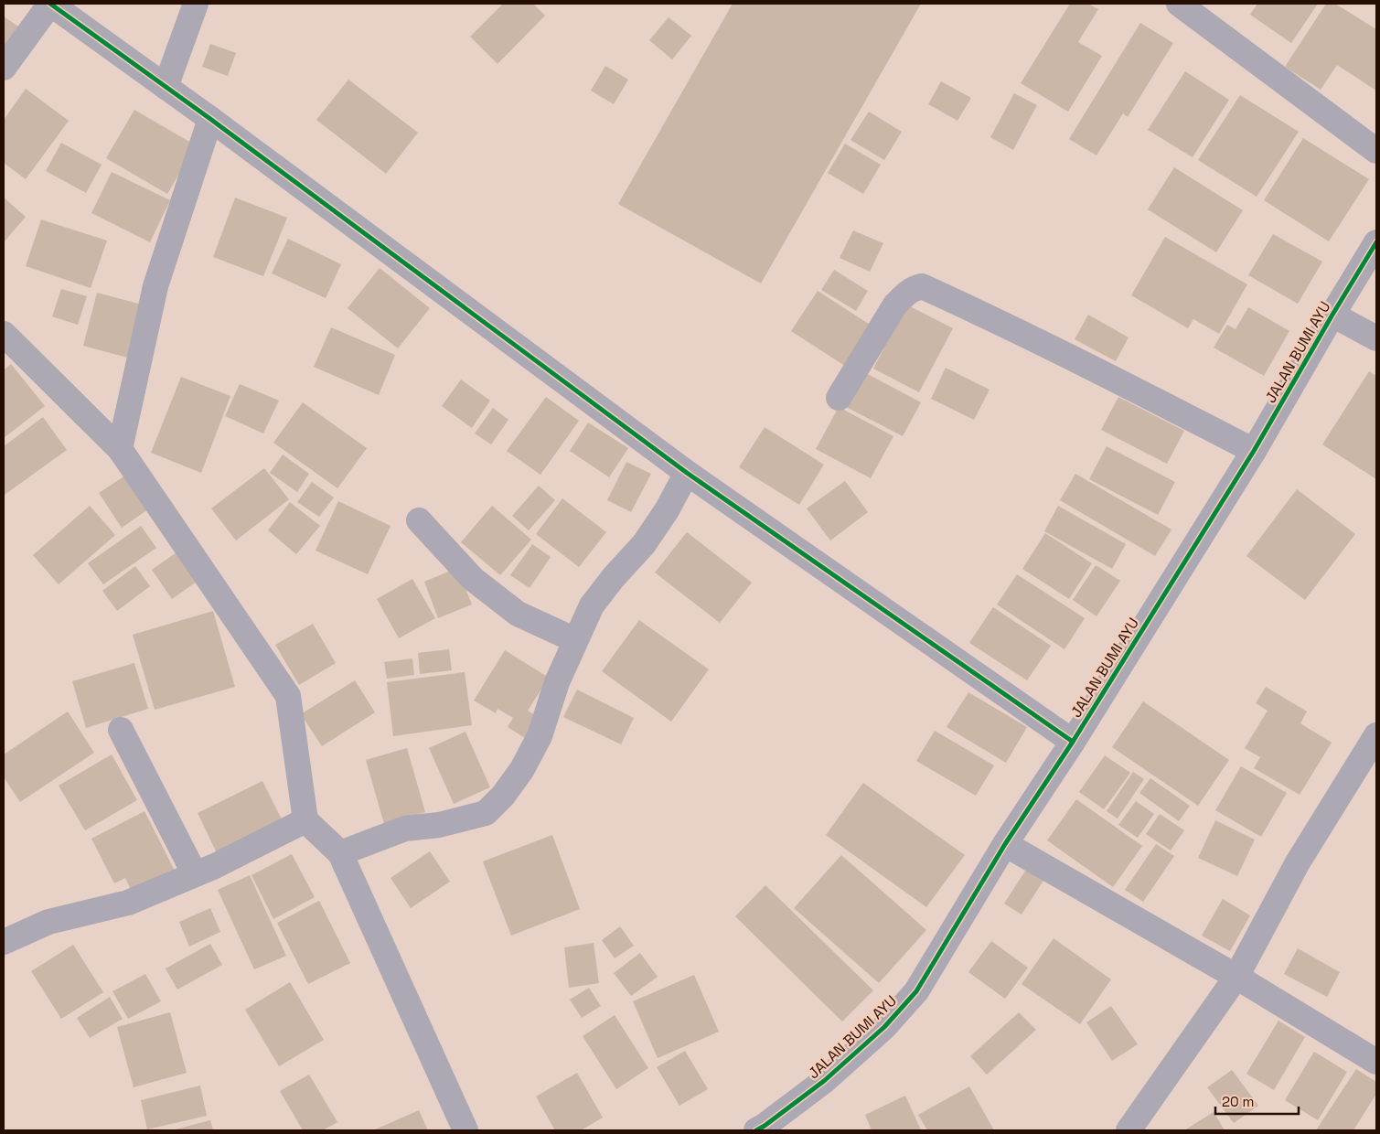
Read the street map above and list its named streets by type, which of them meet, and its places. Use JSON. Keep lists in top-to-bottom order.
{
  "streets": {
    "street": ["JALAN BUMI AYU"]
  },
  "scale_bar": "20 m"
}
